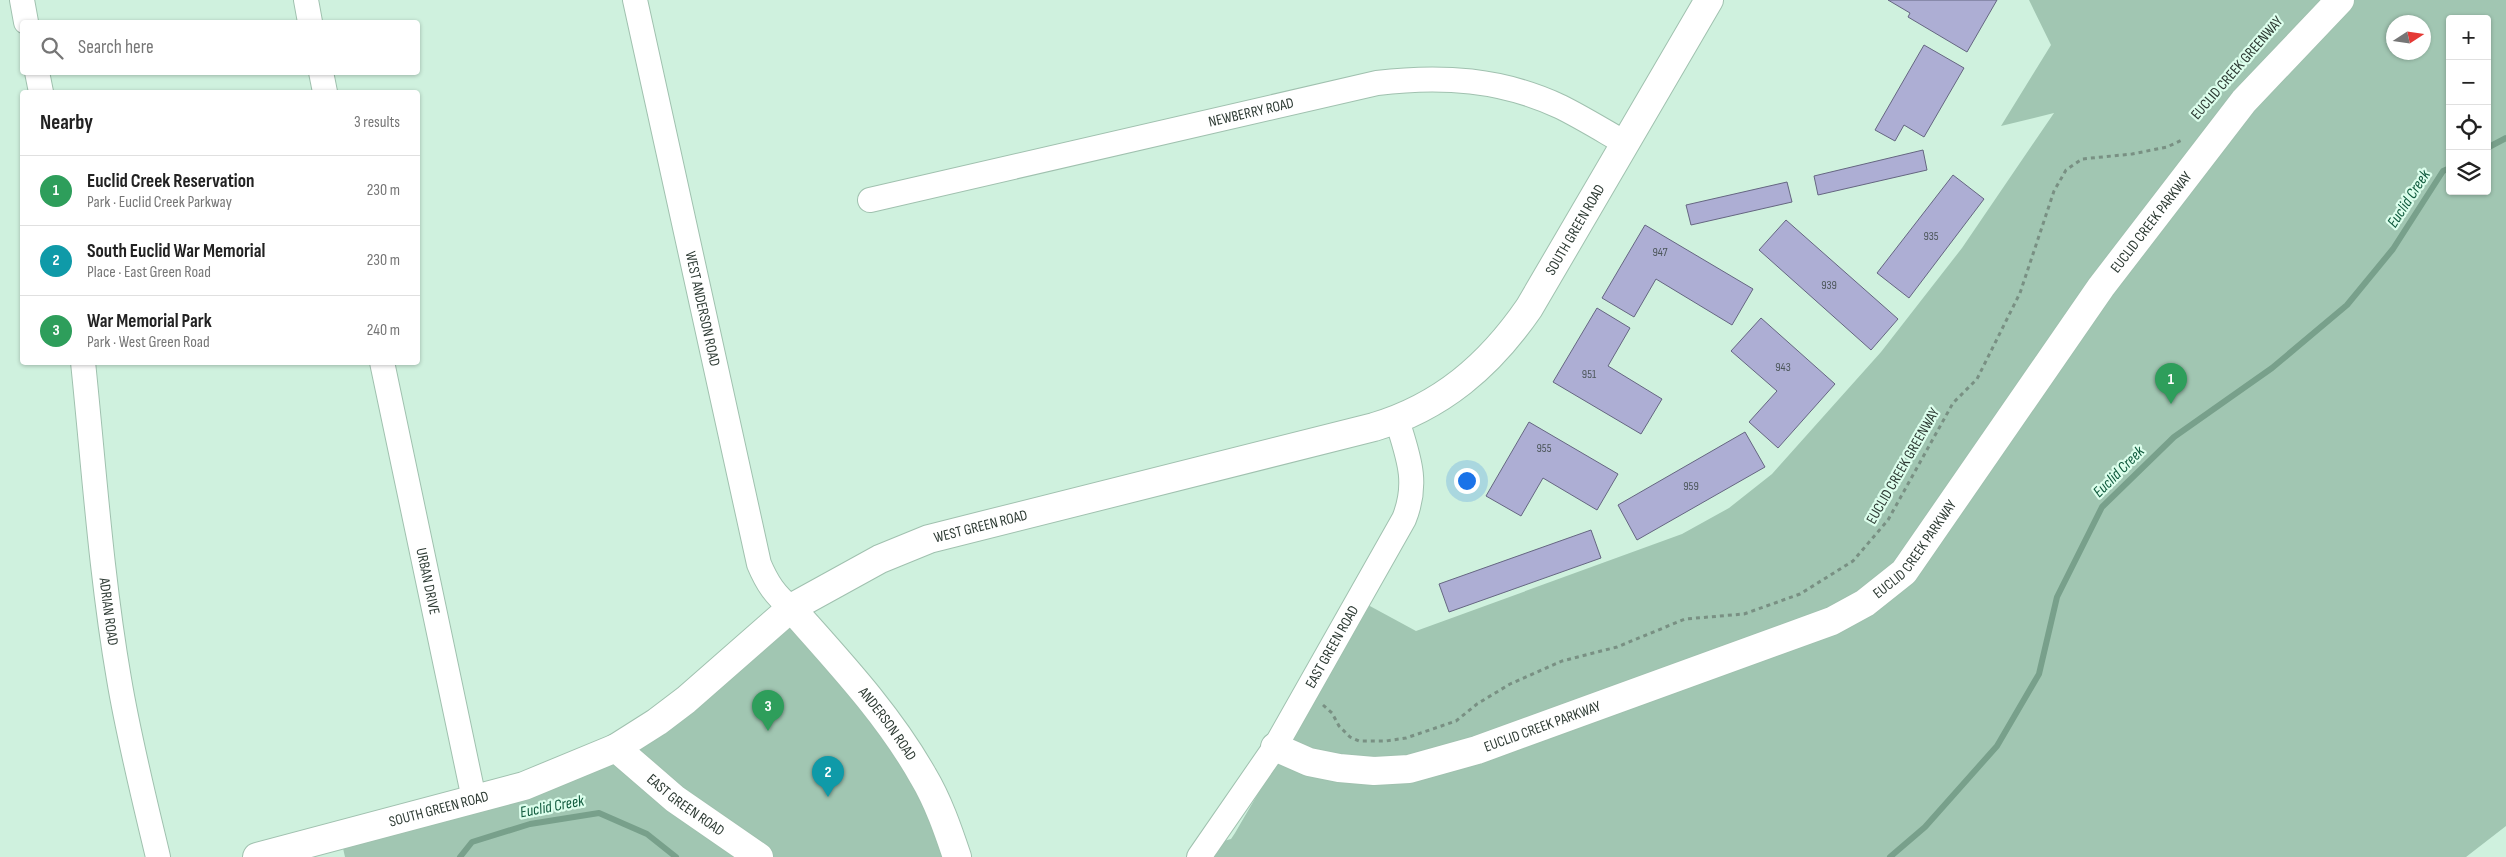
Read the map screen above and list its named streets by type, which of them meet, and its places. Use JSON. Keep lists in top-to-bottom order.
{
  "streets": {
    "street": [
      "NEWBERRY ROAD",
      "EUCLID CREEK PARKWAY",
      "SOUTH GREEN ROAD",
      "WEST ANDERSON ROAD",
      "WEST GREEN ROAD",
      "URBAN DRIVE",
      "ADRIAN ROAD",
      "EAST GREEN ROAD",
      "ANDERSON ROAD"
    ],
    "path": ["EUCLID CREEK GREENWAY"]
  },
  "crossings": [
    ["EUCLID CREEK GREENWAY", "EAST GREEN ROAD"],
    ["NEWBERRY ROAD", "SOUTH GREEN ROAD"],
    ["EUCLID CREEK PARKWAY", "EAST GREEN ROAD"],
    ["SOUTH GREEN ROAD", "WEST GREEN ROAD"],
    ["SOUTH GREEN ROAD", "URBAN DRIVE"],
    ["SOUTH GREEN ROAD", "EAST GREEN ROAD"],
    ["WEST ANDERSON ROAD", "WEST GREEN ROAD"],
    ["WEST ANDERSON ROAD", "ANDERSON ROAD"],
    ["WEST GREEN ROAD", "EAST GREEN ROAD"],
    ["WEST GREEN ROAD", "ANDERSON ROAD"]
  ],
  "water": ["Euclid Creek"],
  "house_numbers": [
    "935",
    "947",
    "939",
    "943",
    "951",
    "955",
    "959"
  ],
  "north": "right",
  "page": {
    "map_buttons": ["+", "−"],
    "search": "Search here",
    "heading": ["Nearby", "3 results"],
    "list": [
      {
        "mark": "1",
        "name": "Euclid Creek Reservation",
        "note": "Park · Euclid Creek Parkway",
        "value": "230 m"
      },
      {
        "mark": "2",
        "name": "South Euclid War Memorial",
        "note": "Place · East Green Road",
        "value": "230 m"
      },
      {
        "mark": "3",
        "name": "War Memorial Park",
        "note": "Park · West Green Road",
        "value": "240 m"
      }
    ],
    "pins": ["1", "3", "2"]
  }
}
